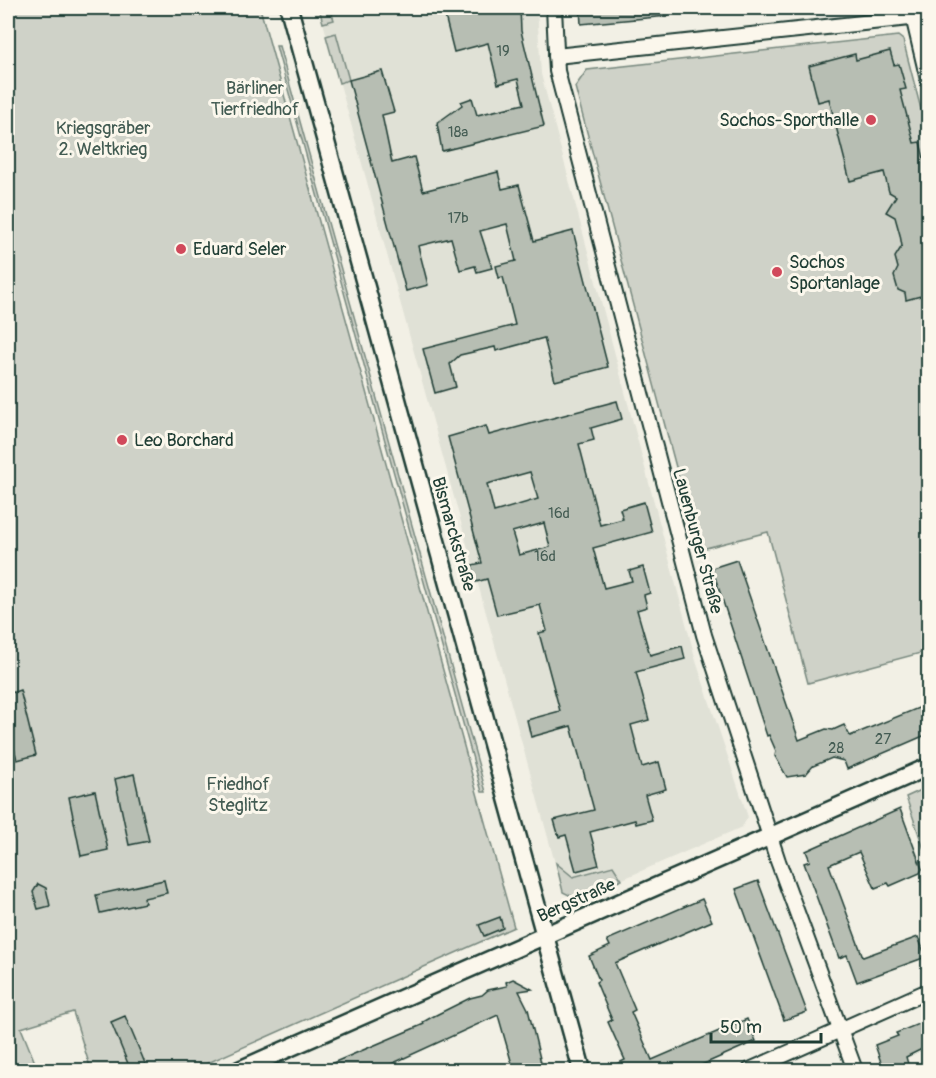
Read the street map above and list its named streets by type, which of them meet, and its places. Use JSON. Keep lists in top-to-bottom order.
{
  "streets": {
    "street": ["Bismarckstraße", "Lauenburger Straße", "Bergstraße"]
  },
  "crossings": [
    ["Bismarckstraße", "Bergstraße"],
    ["Lauenburger Straße", "Bergstraße"]
  ],
  "parks": ["Bärliner Tierfriedhof", "Kriegsgräber 2. Weltkrieg", "Friedhof Steglitz"],
  "places": [
    "Sochos-Sporthalle",
    "Eduard Seler",
    "Sochos Sportanlage",
    "Leo Borchard"
  ],
  "house_numbers": [
    "19",
    "18a",
    "17b",
    "16d",
    "16d",
    "27",
    "28"
  ],
  "scale_bar": "50 m"
}
